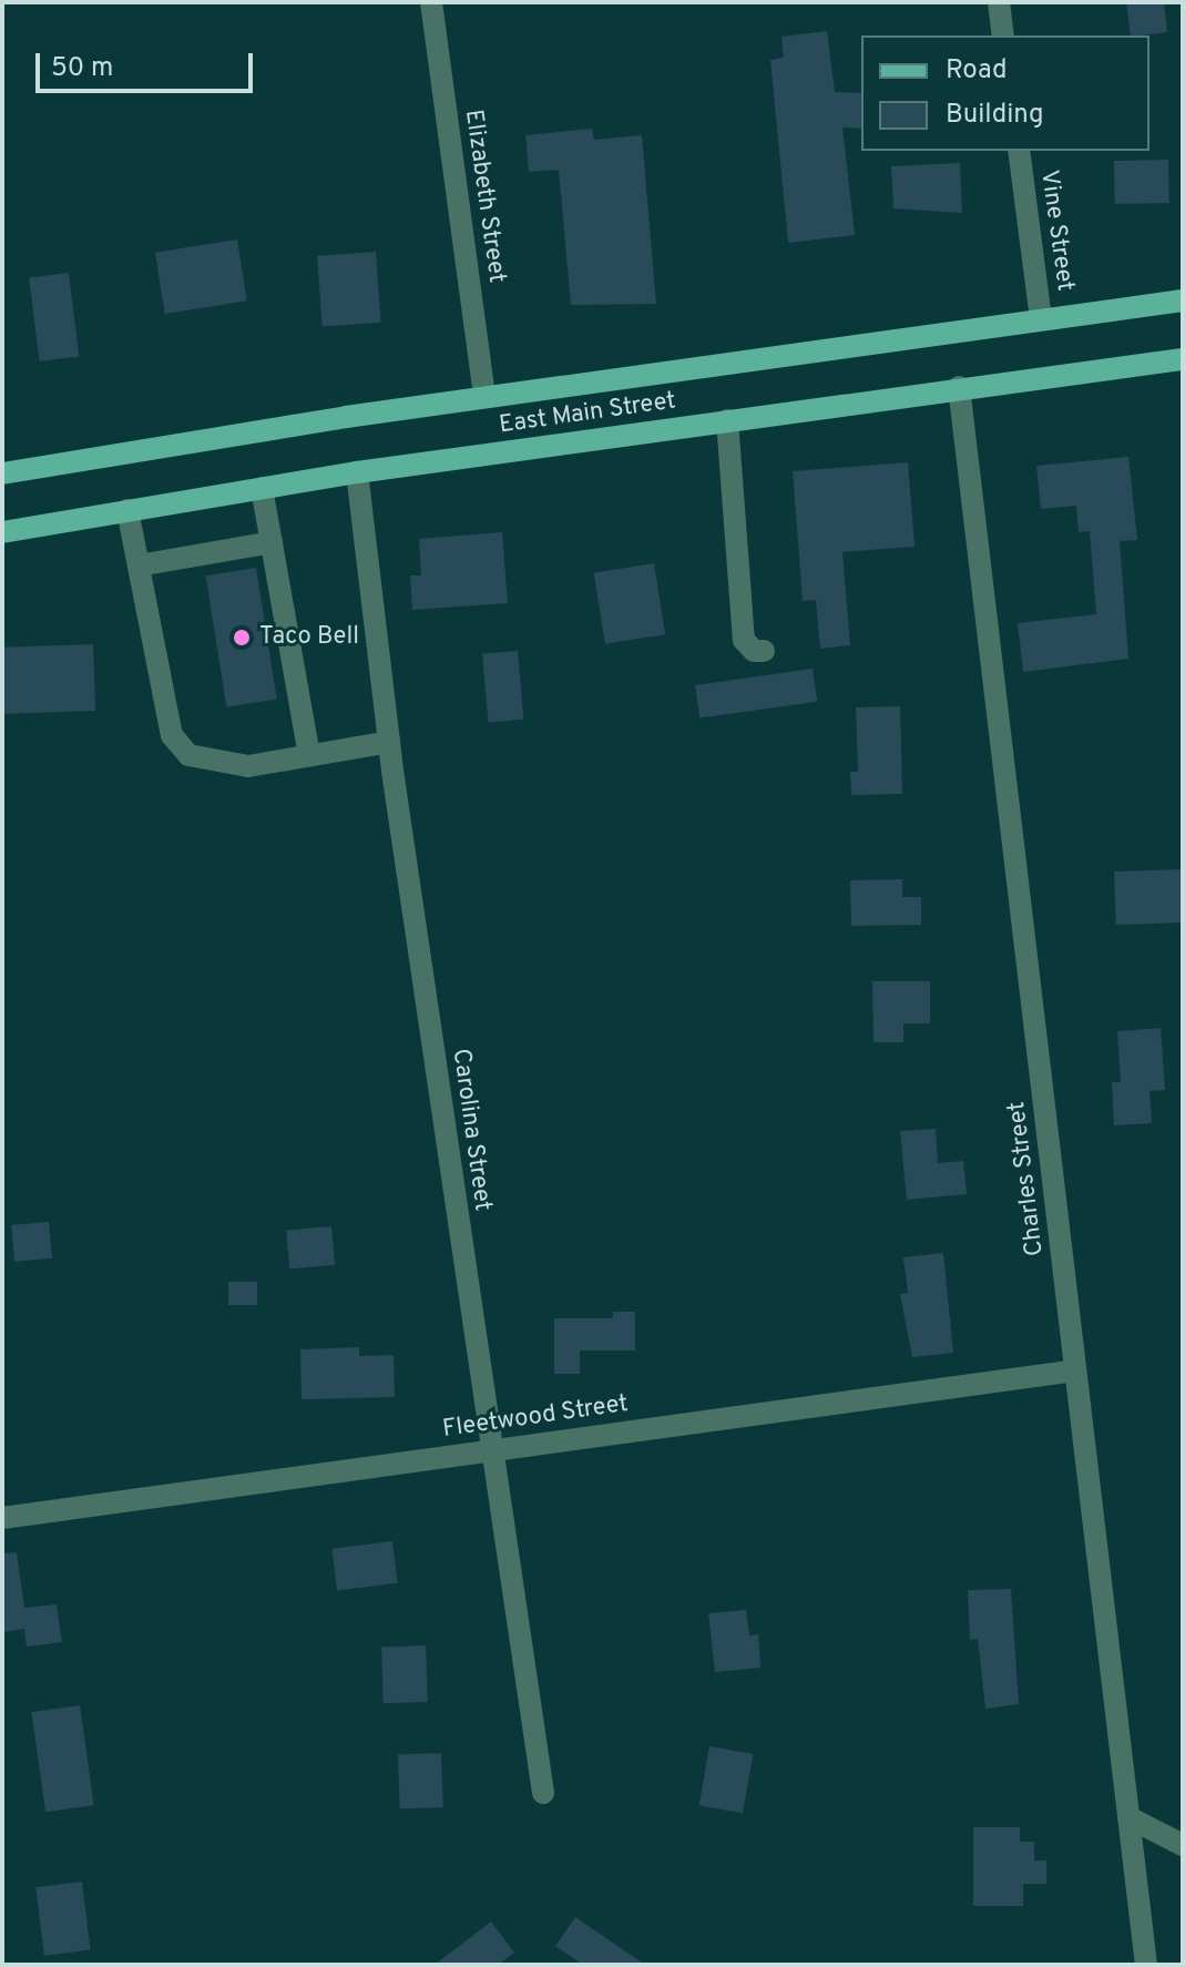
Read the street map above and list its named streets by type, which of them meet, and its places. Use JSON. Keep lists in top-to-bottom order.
{
  "streets": {
    "main road": ["East Main Street"],
    "street": [
      "Elizabeth Street",
      "Vine Street",
      "Carolina Street",
      "Charles Street",
      "Fleetwood Street"
    ]
  },
  "crossings": [
    ["Elizabeth Street", "East Main Street"],
    ["Vine Street", "East Main Street"],
    ["East Main Street", "Carolina Street"],
    ["East Main Street", "Charles Street"],
    ["Carolina Street", "Fleetwood Street"],
    ["Charles Street", "Fleetwood Street"]
  ],
  "places": ["Taco Bell"],
  "legend": ["Road", "Building"],
  "scale_bar": "50 m"
}
